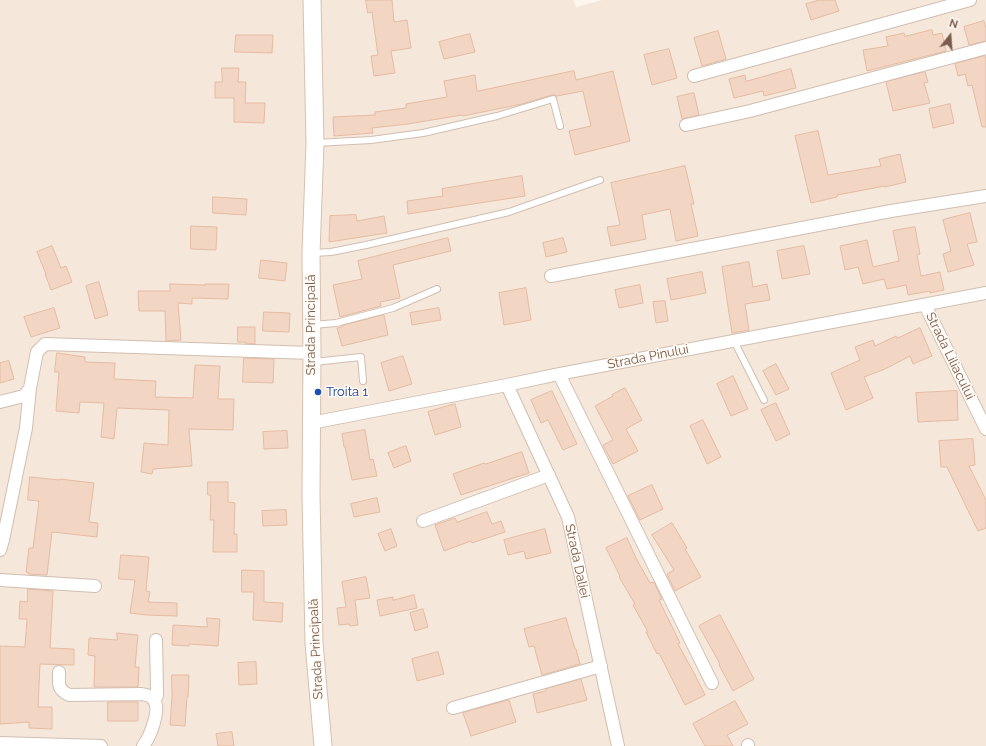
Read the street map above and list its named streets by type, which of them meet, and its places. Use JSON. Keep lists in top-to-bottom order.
{
  "streets": {
    "main road": ["Strada Principală"],
    "street": ["Strada Liliacului", "Strada Pinului", "Strada Daliei"]
  },
  "crossings": [
    ["Strada Principală", "Strada Pinului"],
    ["Strada Liliacului", "Strada Pinului"],
    ["Strada Pinului", "Strada Daliei"]
  ],
  "places": ["Troita 1"],
  "north": "top"
}
